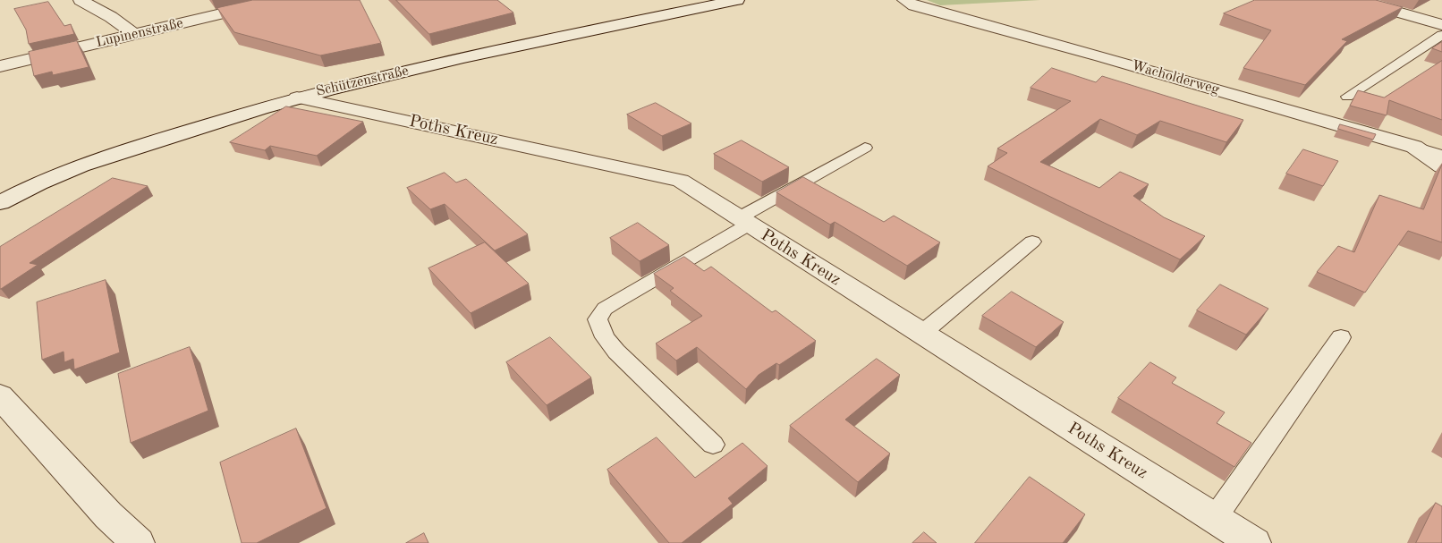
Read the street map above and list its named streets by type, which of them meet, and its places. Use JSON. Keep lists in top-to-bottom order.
{
  "streets": {
    "street": [
      "Lupinenstraße",
      "Wacholderweg",
      "Schützenstraße",
      "Poths Kreuz"
    ]
  },
  "crossings": [
    ["Schützenstraße", "Poths Kreuz"]
  ]
}
